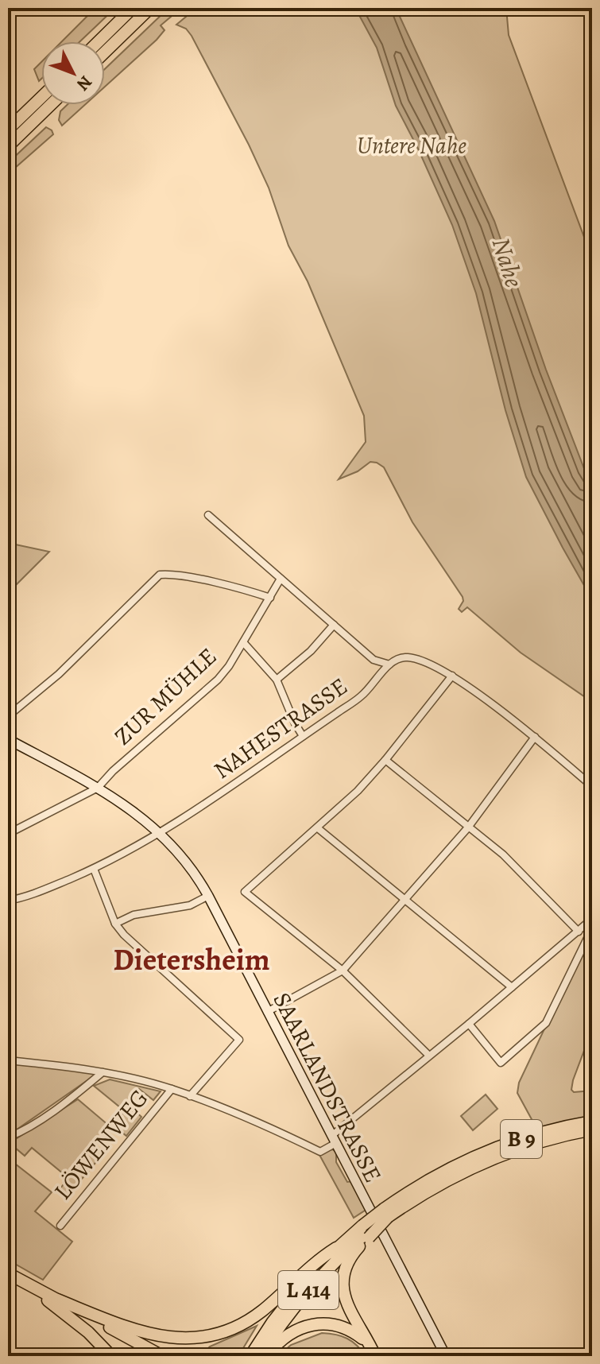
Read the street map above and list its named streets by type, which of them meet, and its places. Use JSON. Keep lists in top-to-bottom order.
{
  "streets": {
    "highway": ["B 9", "L 414"],
    "main road": ["SAARLANDSTRASSE"],
    "street": ["ZUR MÜHLE", "NAHESTRASSE", "LÖWENWEG"]
  },
  "crossings": [
    ["ZUR MÜHLE", "SAARLANDSTRASSE"],
    ["NAHESTRASSE", "SAARLANDSTRASSE"],
    ["B 9", "L 414"]
  ],
  "districts": ["Dietersheim"],
  "water": ["Nahe"],
  "parks": ["Untere Nahe"],
  "north": "bottom right"
}
